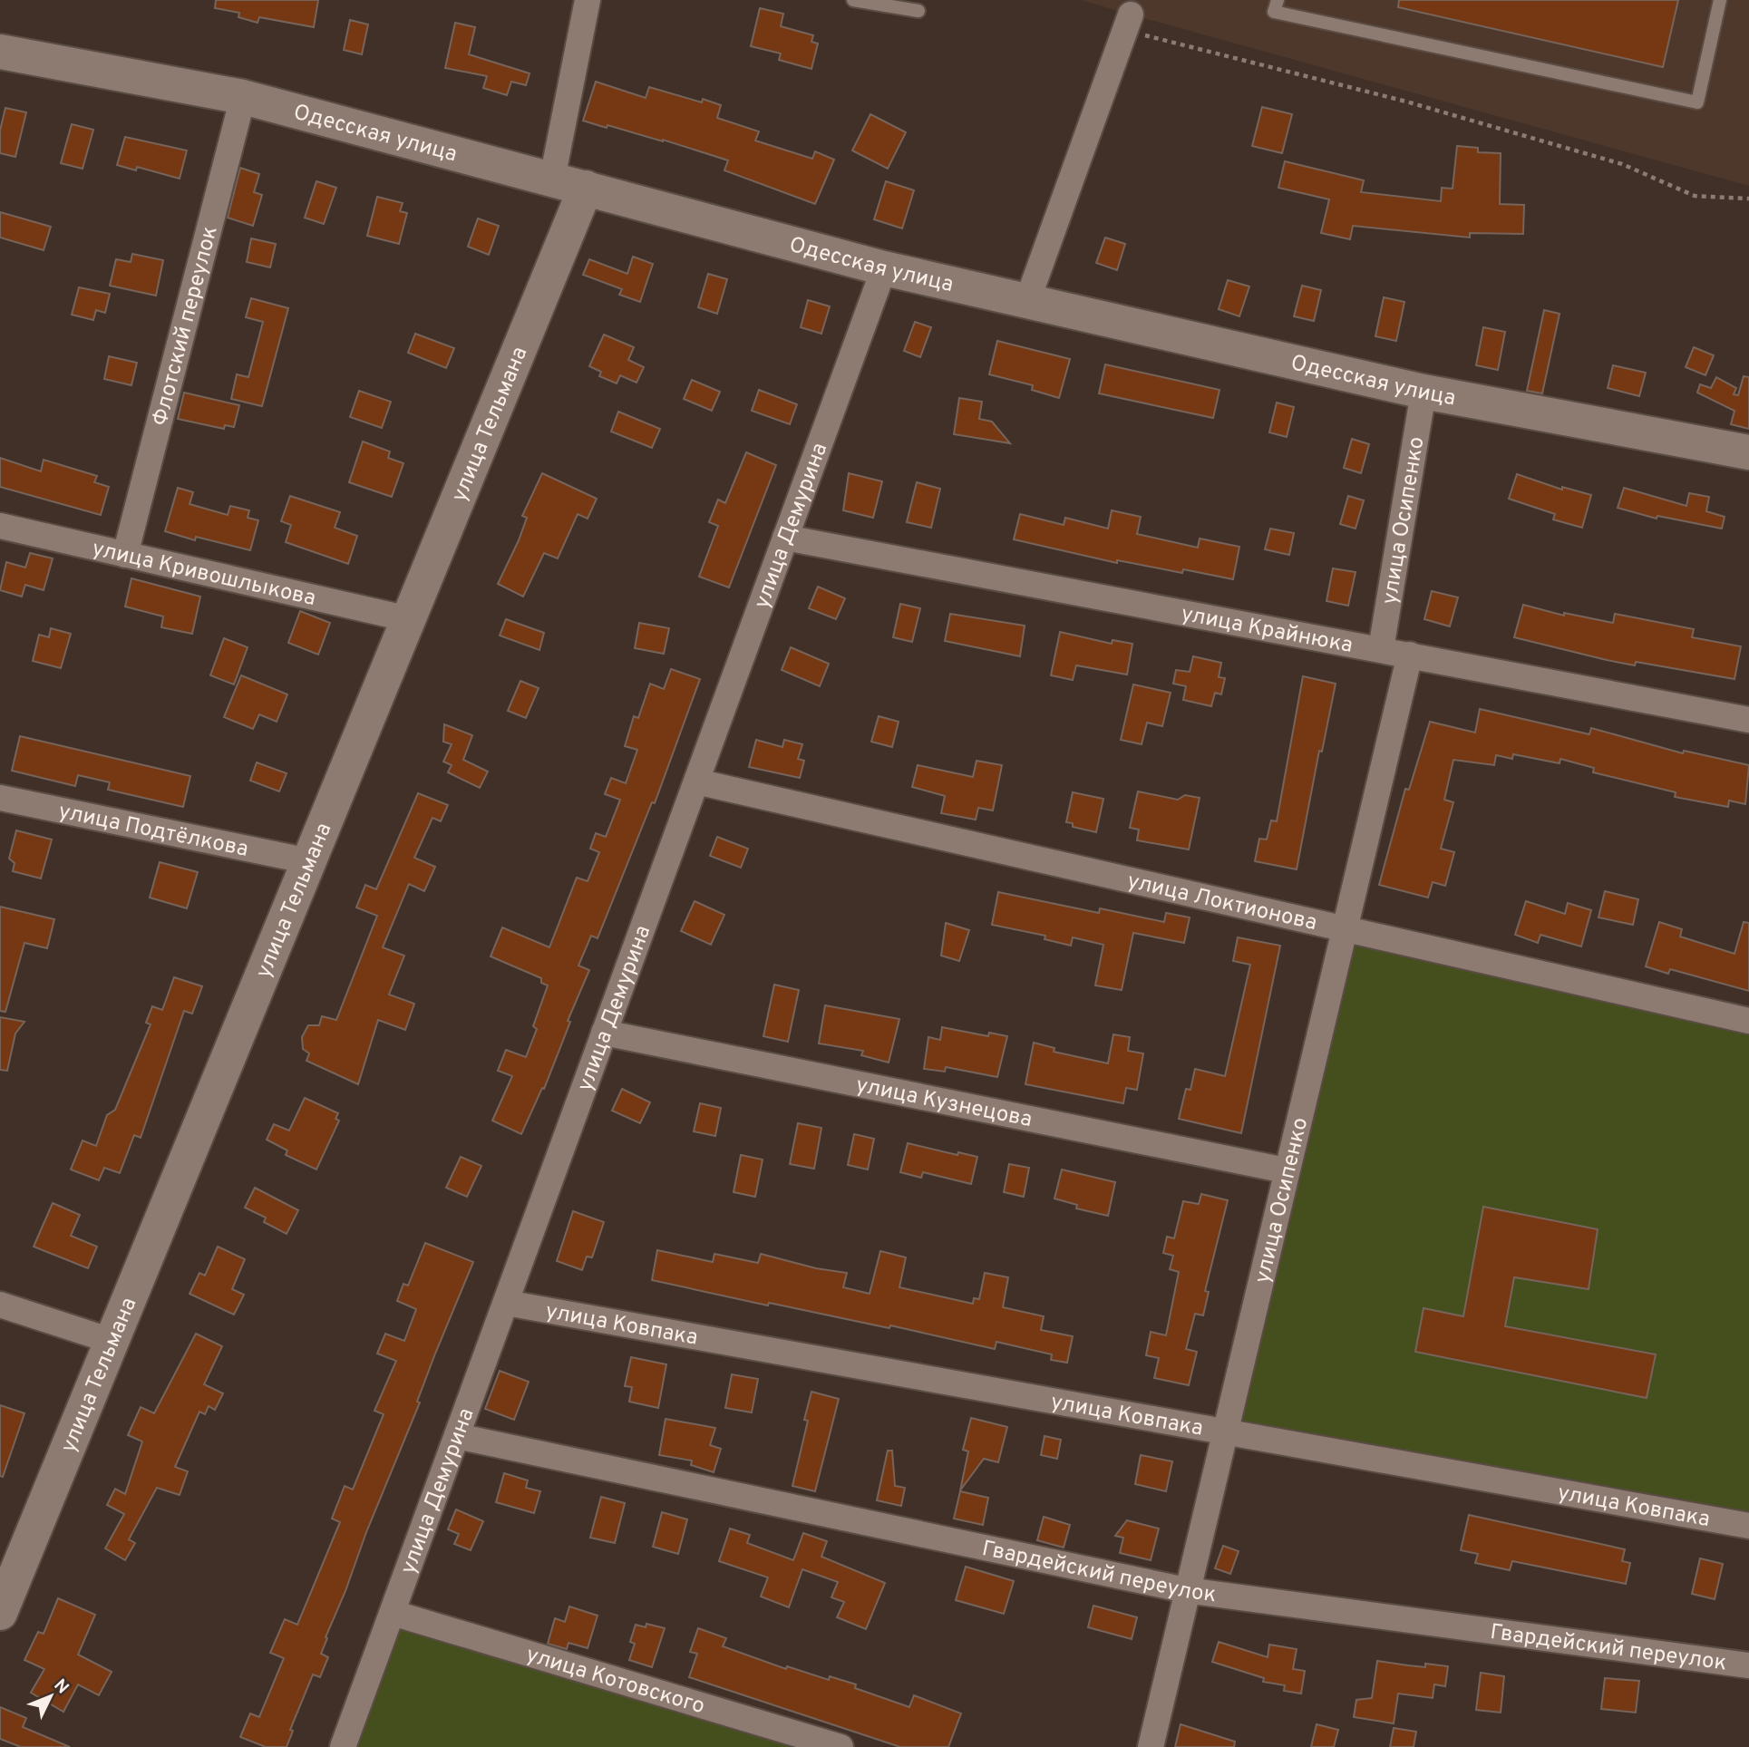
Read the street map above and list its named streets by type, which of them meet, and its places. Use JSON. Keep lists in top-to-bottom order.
{
  "streets": {
    "main road": ["Одесская улица", "улица Тельмана"],
    "street": [
      "Флотский переулок",
      "улица Осипенко",
      "улица Демурина",
      "улица Кривошлыкова",
      "улица Крайнюка",
      "улица Подтёлкова",
      "улица Локтионова",
      "улица Кузнецова",
      "улица Ковпака",
      "Гвардейский переулок",
      "улица Котовского"
    ]
  },
  "crossings": [
    ["Одесская улица", "Флотский переулок"],
    ["Одесская улица", "улица Тельмана"],
    ["Одесская улица", "улица Осипенко"],
    ["Одесская улица", "улица Демурина"],
    ["Флотский переулок", "улица Кривошлыкова"],
    ["улица Тельмана", "улица Кривошлыкова"],
    ["улица Тельмана", "улица Подтёлкова"],
    ["улица Осипенко", "улица Крайнюка"],
    ["улица Осипенко", "улица Локтионова"],
    ["улица Осипенко", "улица Кузнецова"],
    ["улица Осипенко", "улица Ковпака"],
    ["улица Осипенко", "Гвардейский переулок"],
    ["улица Демурина", "улица Крайнюка"],
    ["улица Демурина", "улица Локтионова"],
    ["улица Демурина", "улица Кузнецова"],
    ["улица Демурина", "улица Ковпака"],
    ["улица Демурина", "Гвардейский переулок"],
    ["улица Демурина", "улица Котовского"]
  ],
  "north": "top right"
}
